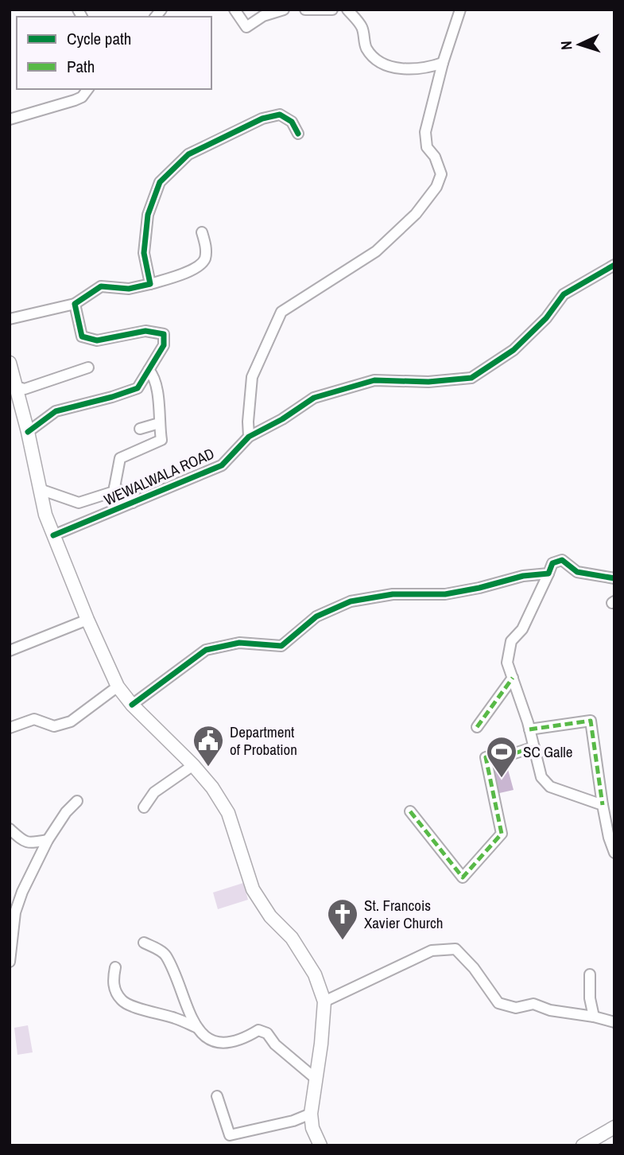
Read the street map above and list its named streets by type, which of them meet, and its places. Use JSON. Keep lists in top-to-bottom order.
{
  "streets": {
    "street": ["WEWALWALA ROAD"]
  },
  "places": {
    "public building": ["Department of Probation"],
    "sports": ["SC Galle"],
    "church": ["St. Francois Xavier Church"]
  },
  "legend": ["Cycle path", "Path"],
  "north": "left"
}
